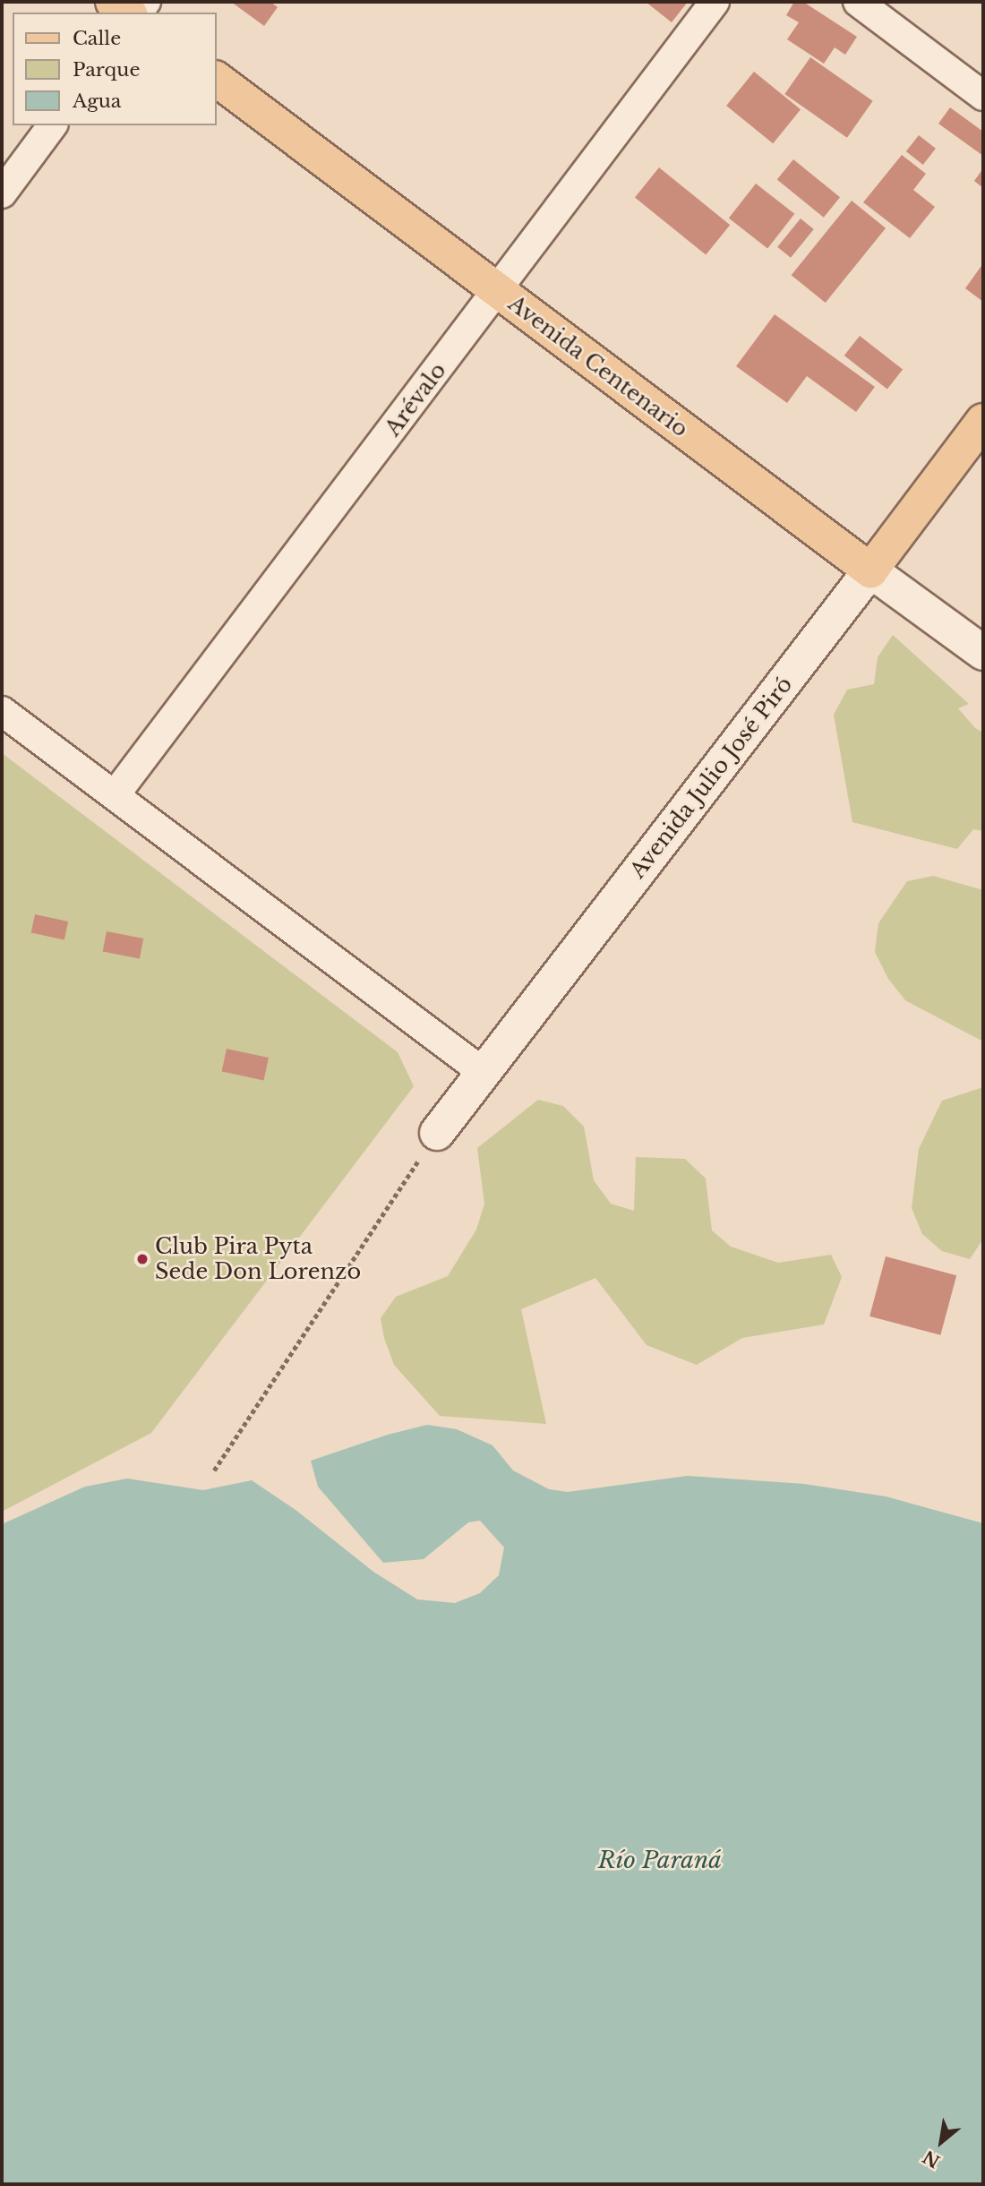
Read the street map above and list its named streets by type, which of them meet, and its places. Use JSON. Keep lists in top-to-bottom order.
{
  "streets": {
    "main road": ["Avenida Centenario", "Avenida Julio José Piró"],
    "street": ["Arévalo"]
  },
  "crossings": [
    ["Avenida Centenario", "Arévalo"],
    ["Avenida Centenario", "Avenida Julio José Piró"]
  ],
  "water": ["Río Paraná"],
  "places": ["Club Pira Pyta Sede Don Lorenzo"],
  "legend": ["Calle", "Parque", "Agua"],
  "north": "bottom left"
}
